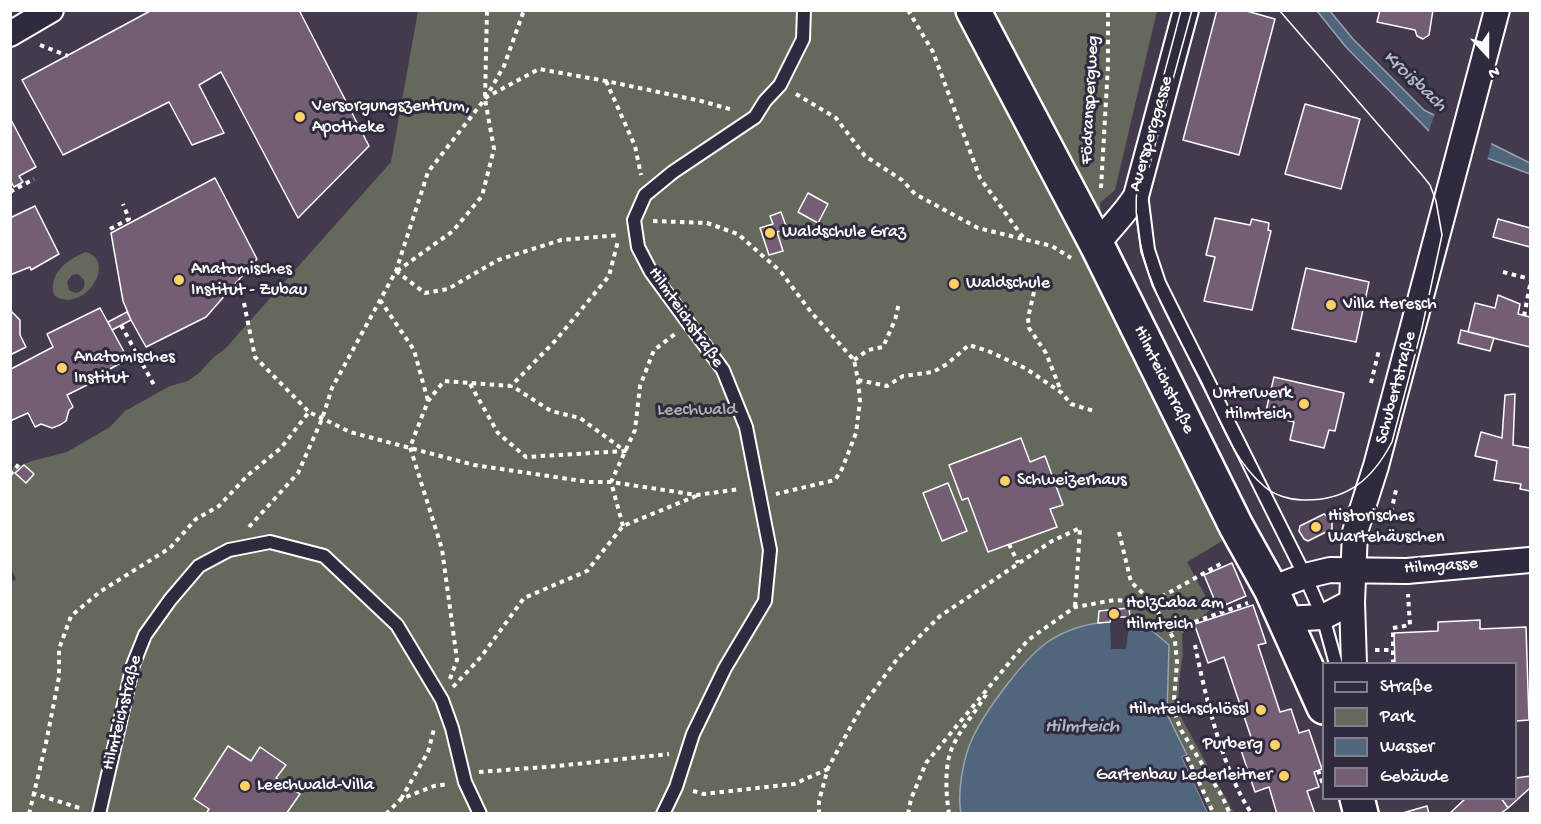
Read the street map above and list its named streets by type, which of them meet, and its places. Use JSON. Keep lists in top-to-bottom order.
{
  "streets": {
    "main road": ["Hilmteichstraße"],
    "street": ["Auersperggasse", "Schubertstraße", "Hilmgasse"],
    "path": ["Födranspergweg"]
  },
  "crossings": [
    ["Auersperggasse", "Hilmteichstraße"],
    ["Schubertstraße", "Hilmgasse"]
  ],
  "water": ["Kroisbach", "Hilmteich"],
  "parks": ["Leechwald"],
  "places": [
    "Versorgungszentrum, Apotheke",
    "Waldschule Graz",
    "Anatomisches Institut - Zubau",
    "Waldschule",
    "Villa Heresch",
    "Anatomisches Institut",
    "Unterwerk Hilmteich",
    "Schweizerhaus",
    "Historisches Wartehäuschen",
    "HolzCaba am Hilmteich",
    "Hilmteichschlössl",
    "Purberg",
    "Gartenbau Lederleitner",
    "Leechwald-Villa"
  ],
  "legend": [
    "Straße",
    "Park",
    "Wasser",
    "Gebäude"
  ],
  "north": "bottom"
}
